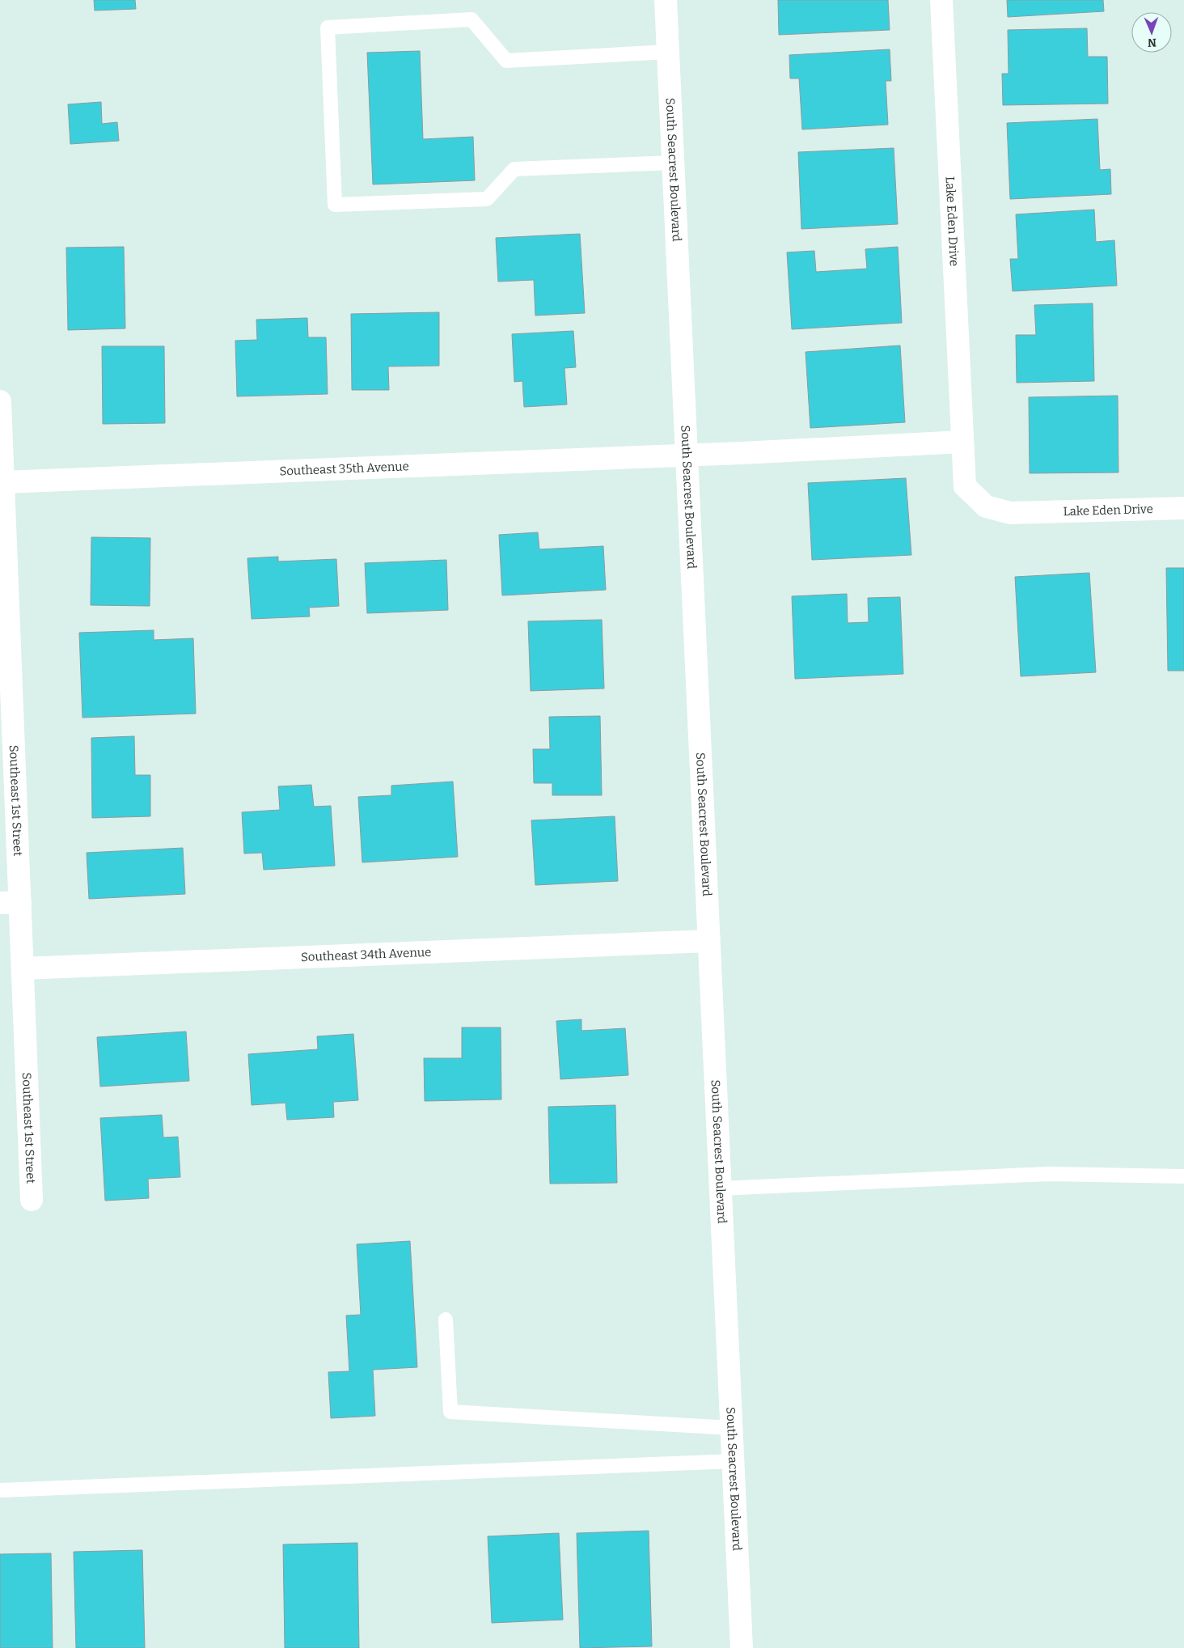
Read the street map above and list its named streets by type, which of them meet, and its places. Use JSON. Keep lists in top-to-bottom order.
{
  "streets": {
    "street": [
      "South Seacrest Boulevard",
      "Lake Eden Drive",
      "Southeast 35th Avenue",
      "Southeast 1st Street",
      "Southeast 34th Avenue"
    ]
  },
  "crossings": [
    ["South Seacrest Boulevard", "Southeast 35th Avenue"],
    ["South Seacrest Boulevard", "Southeast 34th Avenue"],
    ["Southeast 35th Avenue", "Southeast 1st Street"],
    ["Southeast 1st Street", "Southeast 34th Avenue"]
  ],
  "north": "bottom"
}
